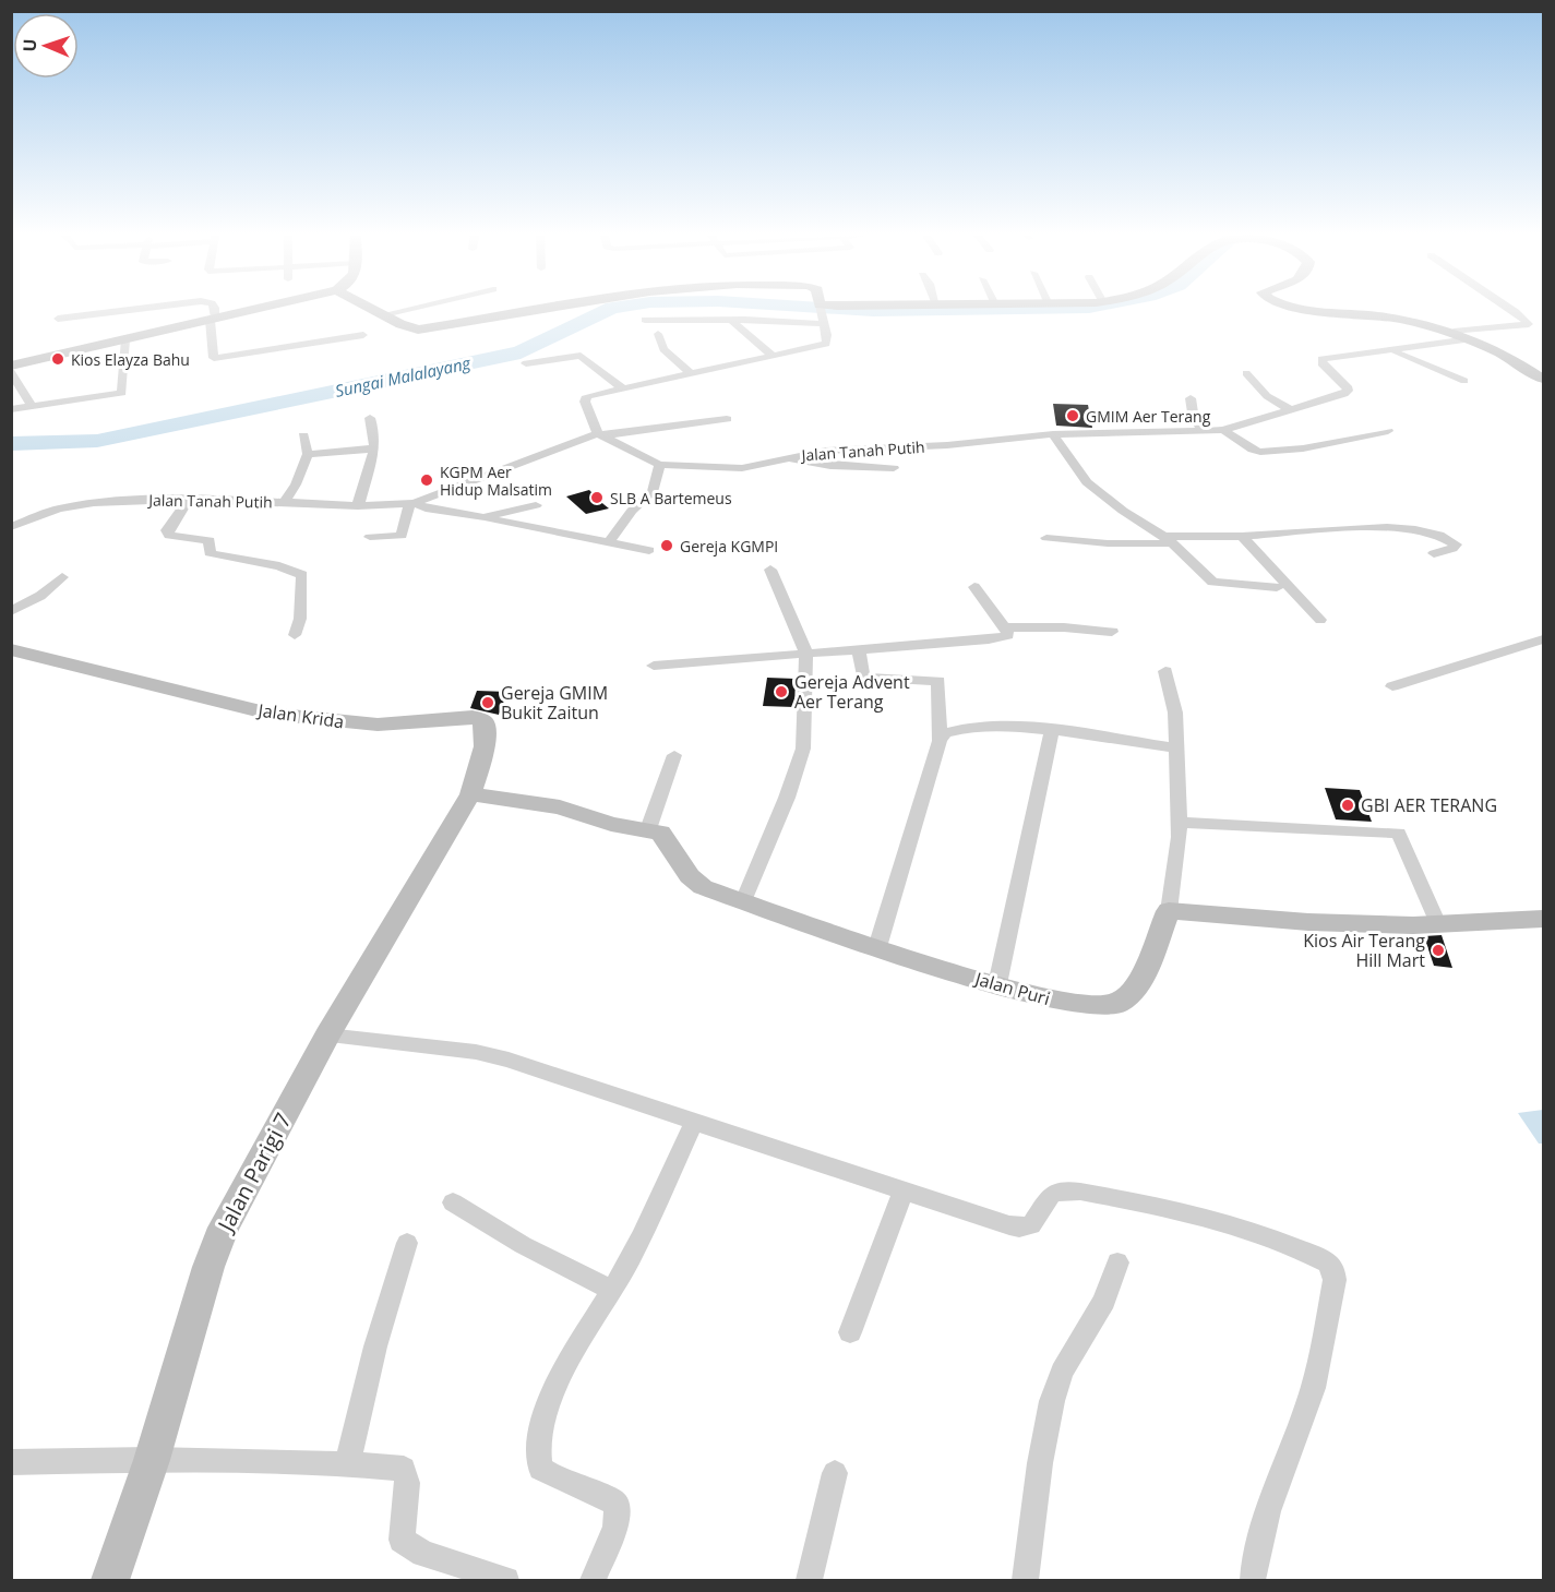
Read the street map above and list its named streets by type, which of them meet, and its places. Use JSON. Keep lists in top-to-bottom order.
{
  "streets": {
    "street": [
      "Jalan Tanah Putih",
      "Jalan Krida",
      "Jalan Puri",
      "Jalan Parigi 7"
    ]
  },
  "crossings": [
    ["Jalan Krida", "Jalan Parigi 7"]
  ],
  "water": ["Sungai Malalayang"],
  "places": [
    "Kios Elayza Bahu",
    "GMIM Aer Terang",
    "KGPM Aer Hidup Malsatim",
    "SLB A Bartemeus",
    "Gereja KGMPI",
    "Gereja Advent Aer Terang",
    "Gereja GMIM Bukit Zaitun",
    "GBI AER TERANG",
    "Kios Air Terang Hill Mart"
  ],
  "north": "left"
}
